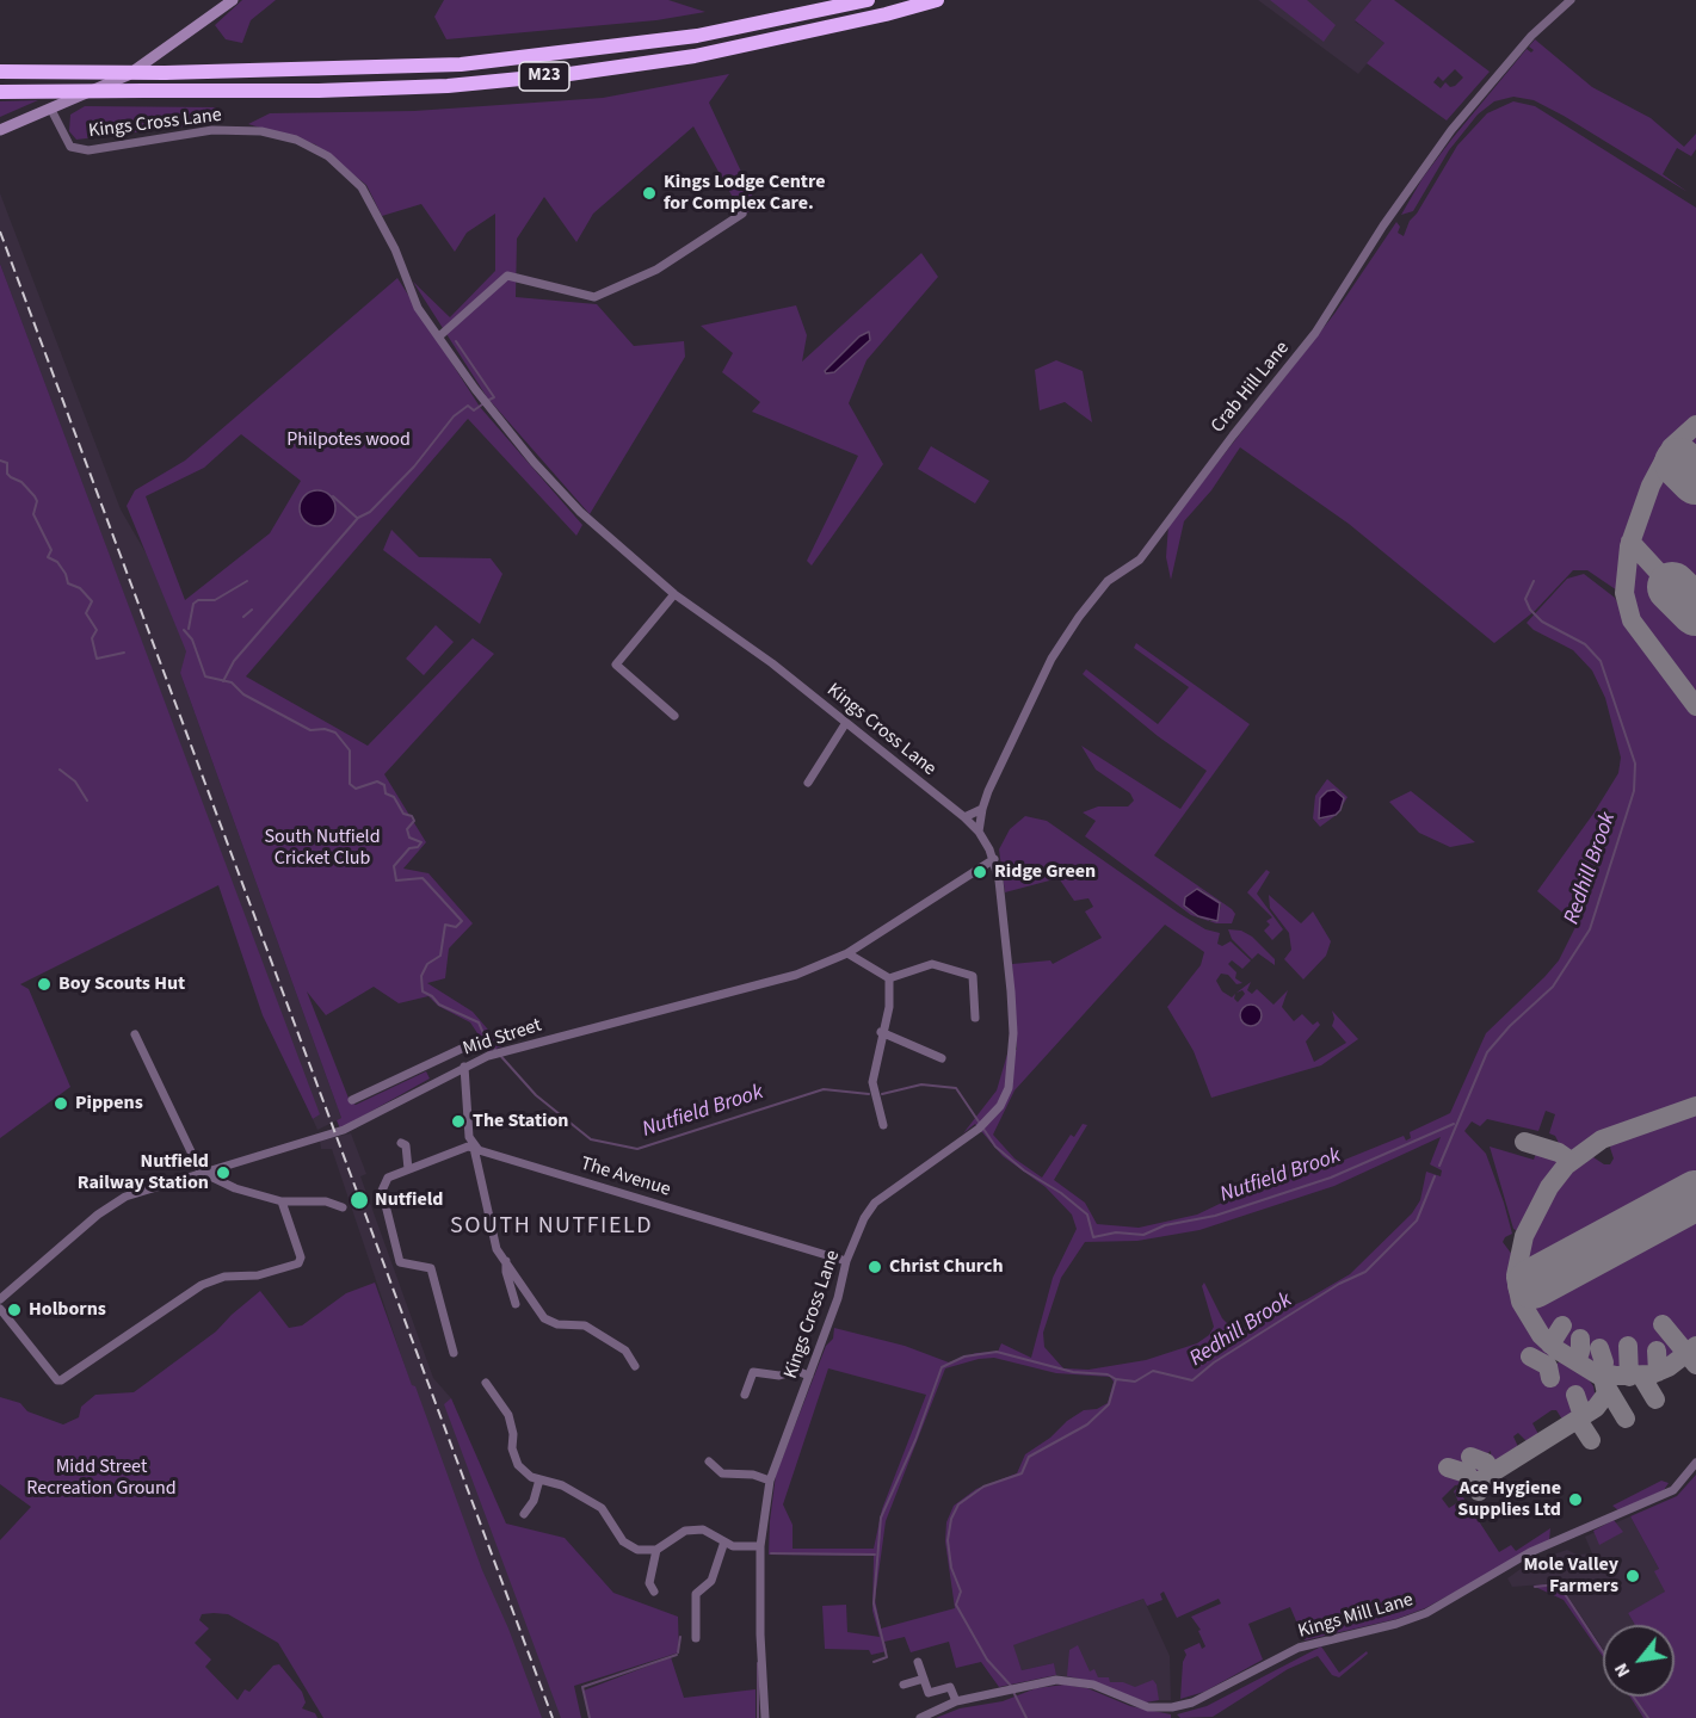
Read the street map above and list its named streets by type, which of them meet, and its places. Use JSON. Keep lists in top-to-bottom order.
{
  "streets": {
    "highway": ["M23"],
    "street": [
      "Kings Cross Lane",
      "Crab Hill Lane",
      "Mid Street",
      "The Avenue",
      "Kings Mill Lane"
    ]
  },
  "crossings": [
    ["Kings Cross Lane", "Crab Hill Lane"],
    ["Kings Cross Lane", "Mid Street"],
    ["Kings Cross Lane", "The Avenue"]
  ],
  "districts": ["SOUTH NUTFIELD"],
  "water": ["Redhill Brook", "Nutfield Brook"],
  "parks": ["Philpotes wood", "South Nutfield Cricket Club", "Midd Street Recreation Ground"],
  "places": [
    "Kings Lodge Centre for Complex Care.",
    "Ridge Green",
    "Boy Scouts Hut",
    "Pippens",
    "The Station",
    "Nutfield Railway Station",
    "Nutfield",
    "Christ Church",
    "Holborns",
    "Ace Hygiene Supplies Ltd",
    "Mole Valley Farmers"
  ],
  "north": "bottom left"
}
